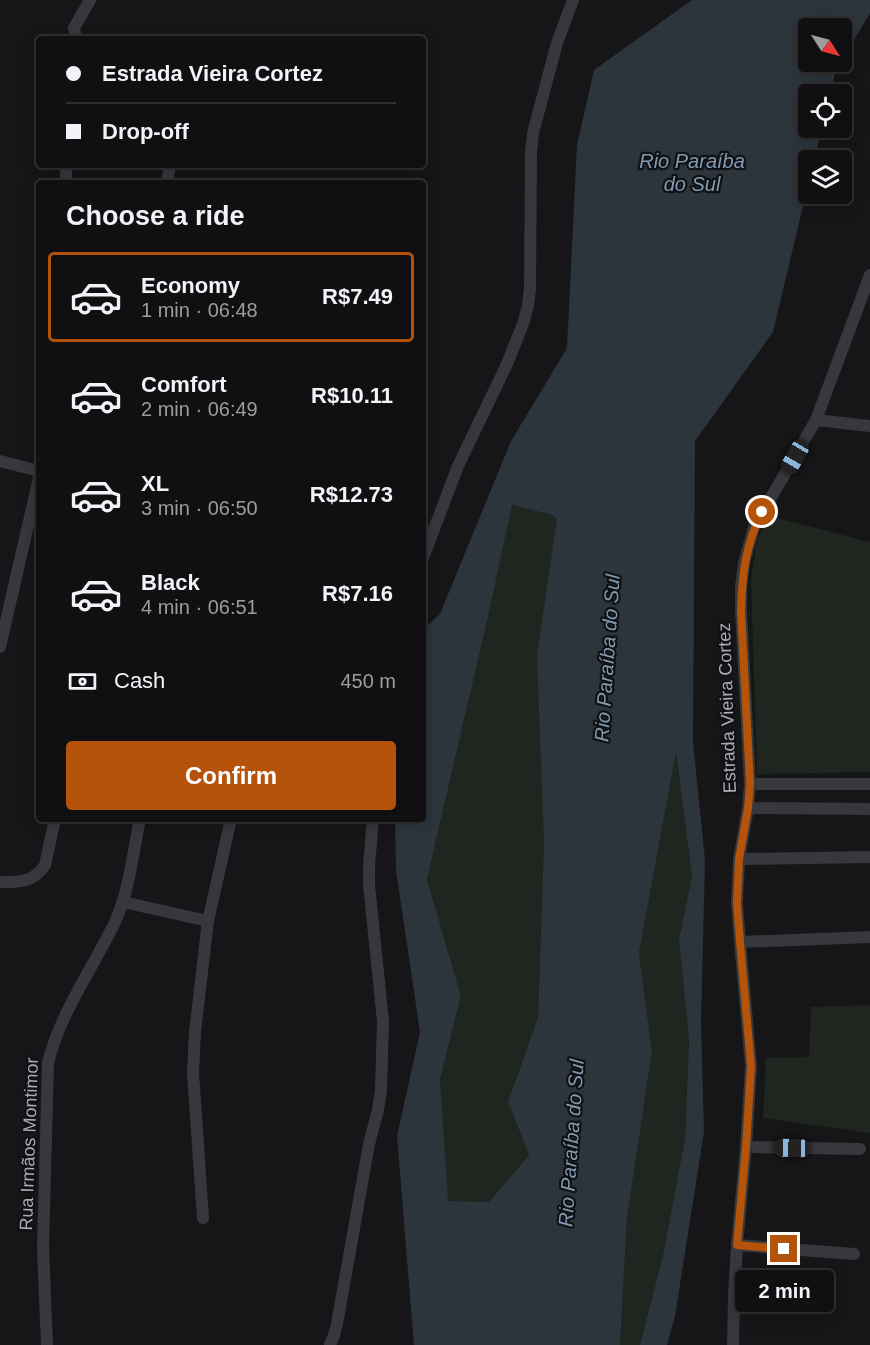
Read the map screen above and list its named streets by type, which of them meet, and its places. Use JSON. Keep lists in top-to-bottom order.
{
  "streets": {
    "street": ["Estrada Vieira Cortez", "Rua Irmãos Montimor"]
  },
  "water": ["Rio Paraíba do Sul"],
  "north": "bottom right",
  "page": {
    "banner": ["Estrada Vieira Cortez", "Drop-off"],
    "heading": "Choose a ride",
    "list": [
      {
        "name": "Economy",
        "note": "1 min · 06:48",
        "value": "R$7.49"
      },
      {
        "name": "Comfort",
        "note": "2 min · 06:49",
        "value": "R$10.11"
      },
      {
        "name": "XL",
        "note": "3 min · 06:50",
        "value": "R$12.73"
      },
      {
        "name": "Black",
        "note": "4 min · 06:51",
        "value": "R$7.16"
      }
    ],
    "pay": ["Cash", "450 m"],
    "buttons": "Confirm",
    "bubble": "2 min"
  }
}
